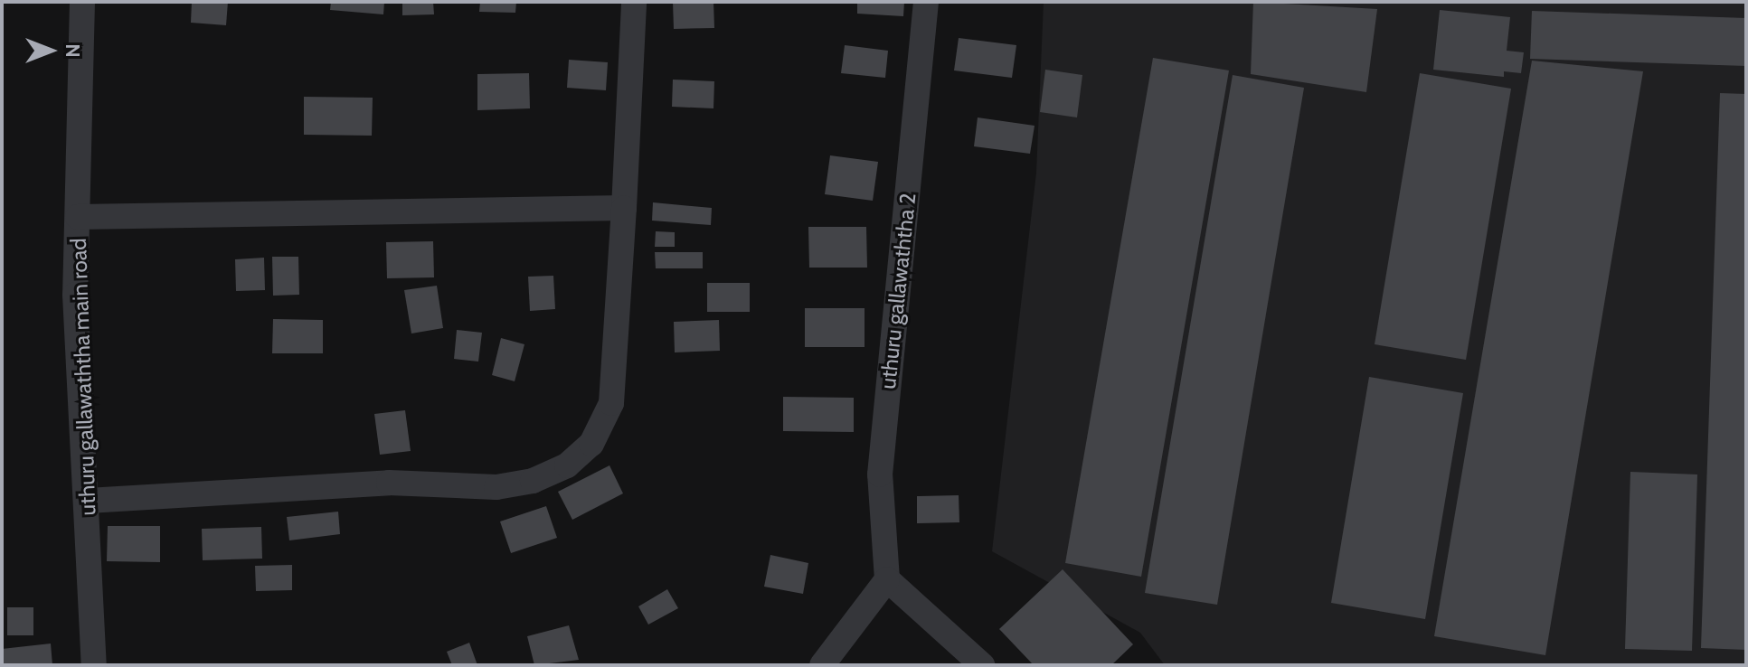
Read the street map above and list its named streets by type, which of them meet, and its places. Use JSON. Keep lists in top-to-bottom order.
{
  "streets": {
    "street": ["uthuru gallawaththa 2", "uthuru gallawaththa main road"]
  },
  "north": "right"
}
